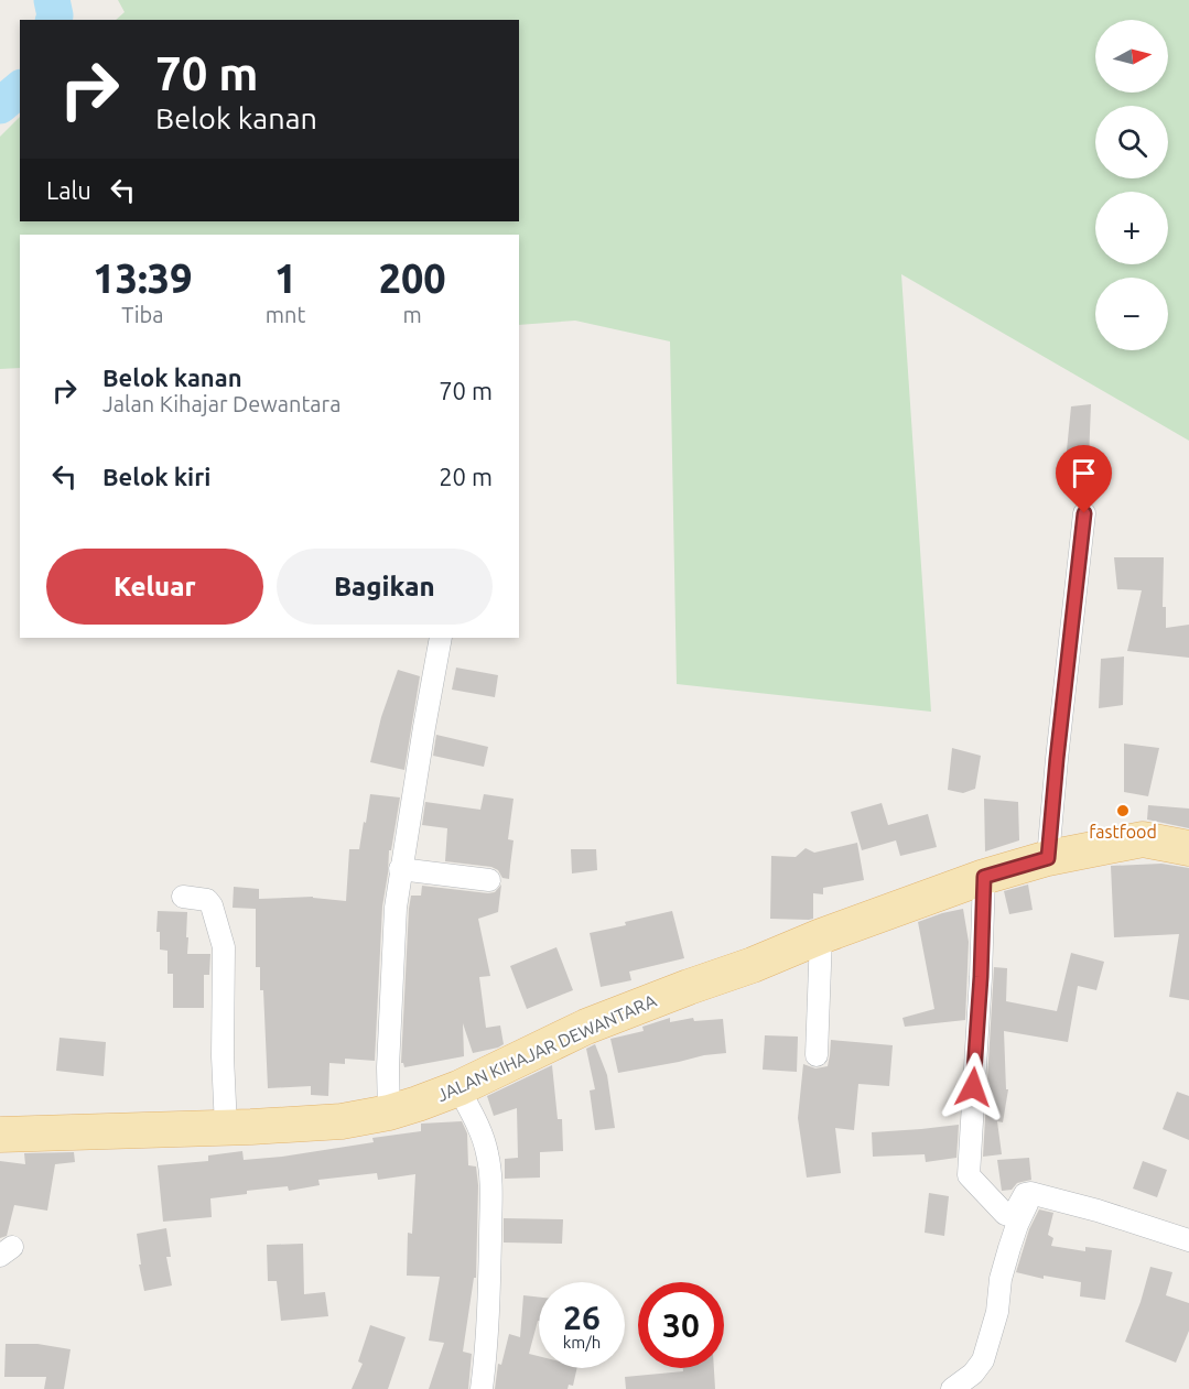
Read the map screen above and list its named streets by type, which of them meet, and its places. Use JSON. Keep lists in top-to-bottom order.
{
  "streets": {
    "main road": ["JALAN KIHAJAR DEWANTARA"]
  },
  "places": ["fastfood"],
  "north": "right",
  "page": {
    "map_buttons": ["+", "−"],
    "turn": ["70 m", "Belok kanan"],
    "then": "Lalu",
    "eta": [
      "13:39",
      "Tiba",
      "1",
      "mnt",
      "200",
      "m"
    ],
    "list": [
      {
        "name": "Belok kanan",
        "note": "Jalan Kihajar Dewantara",
        "value": "70 m"
      },
      {
        "name": "Belok kiri",
        "value": "20 m"
      }
    ],
    "buttons": ["Keluar", "Bagikan"],
    "speed": "26 km/h",
    "limit": "30"
  }
}
